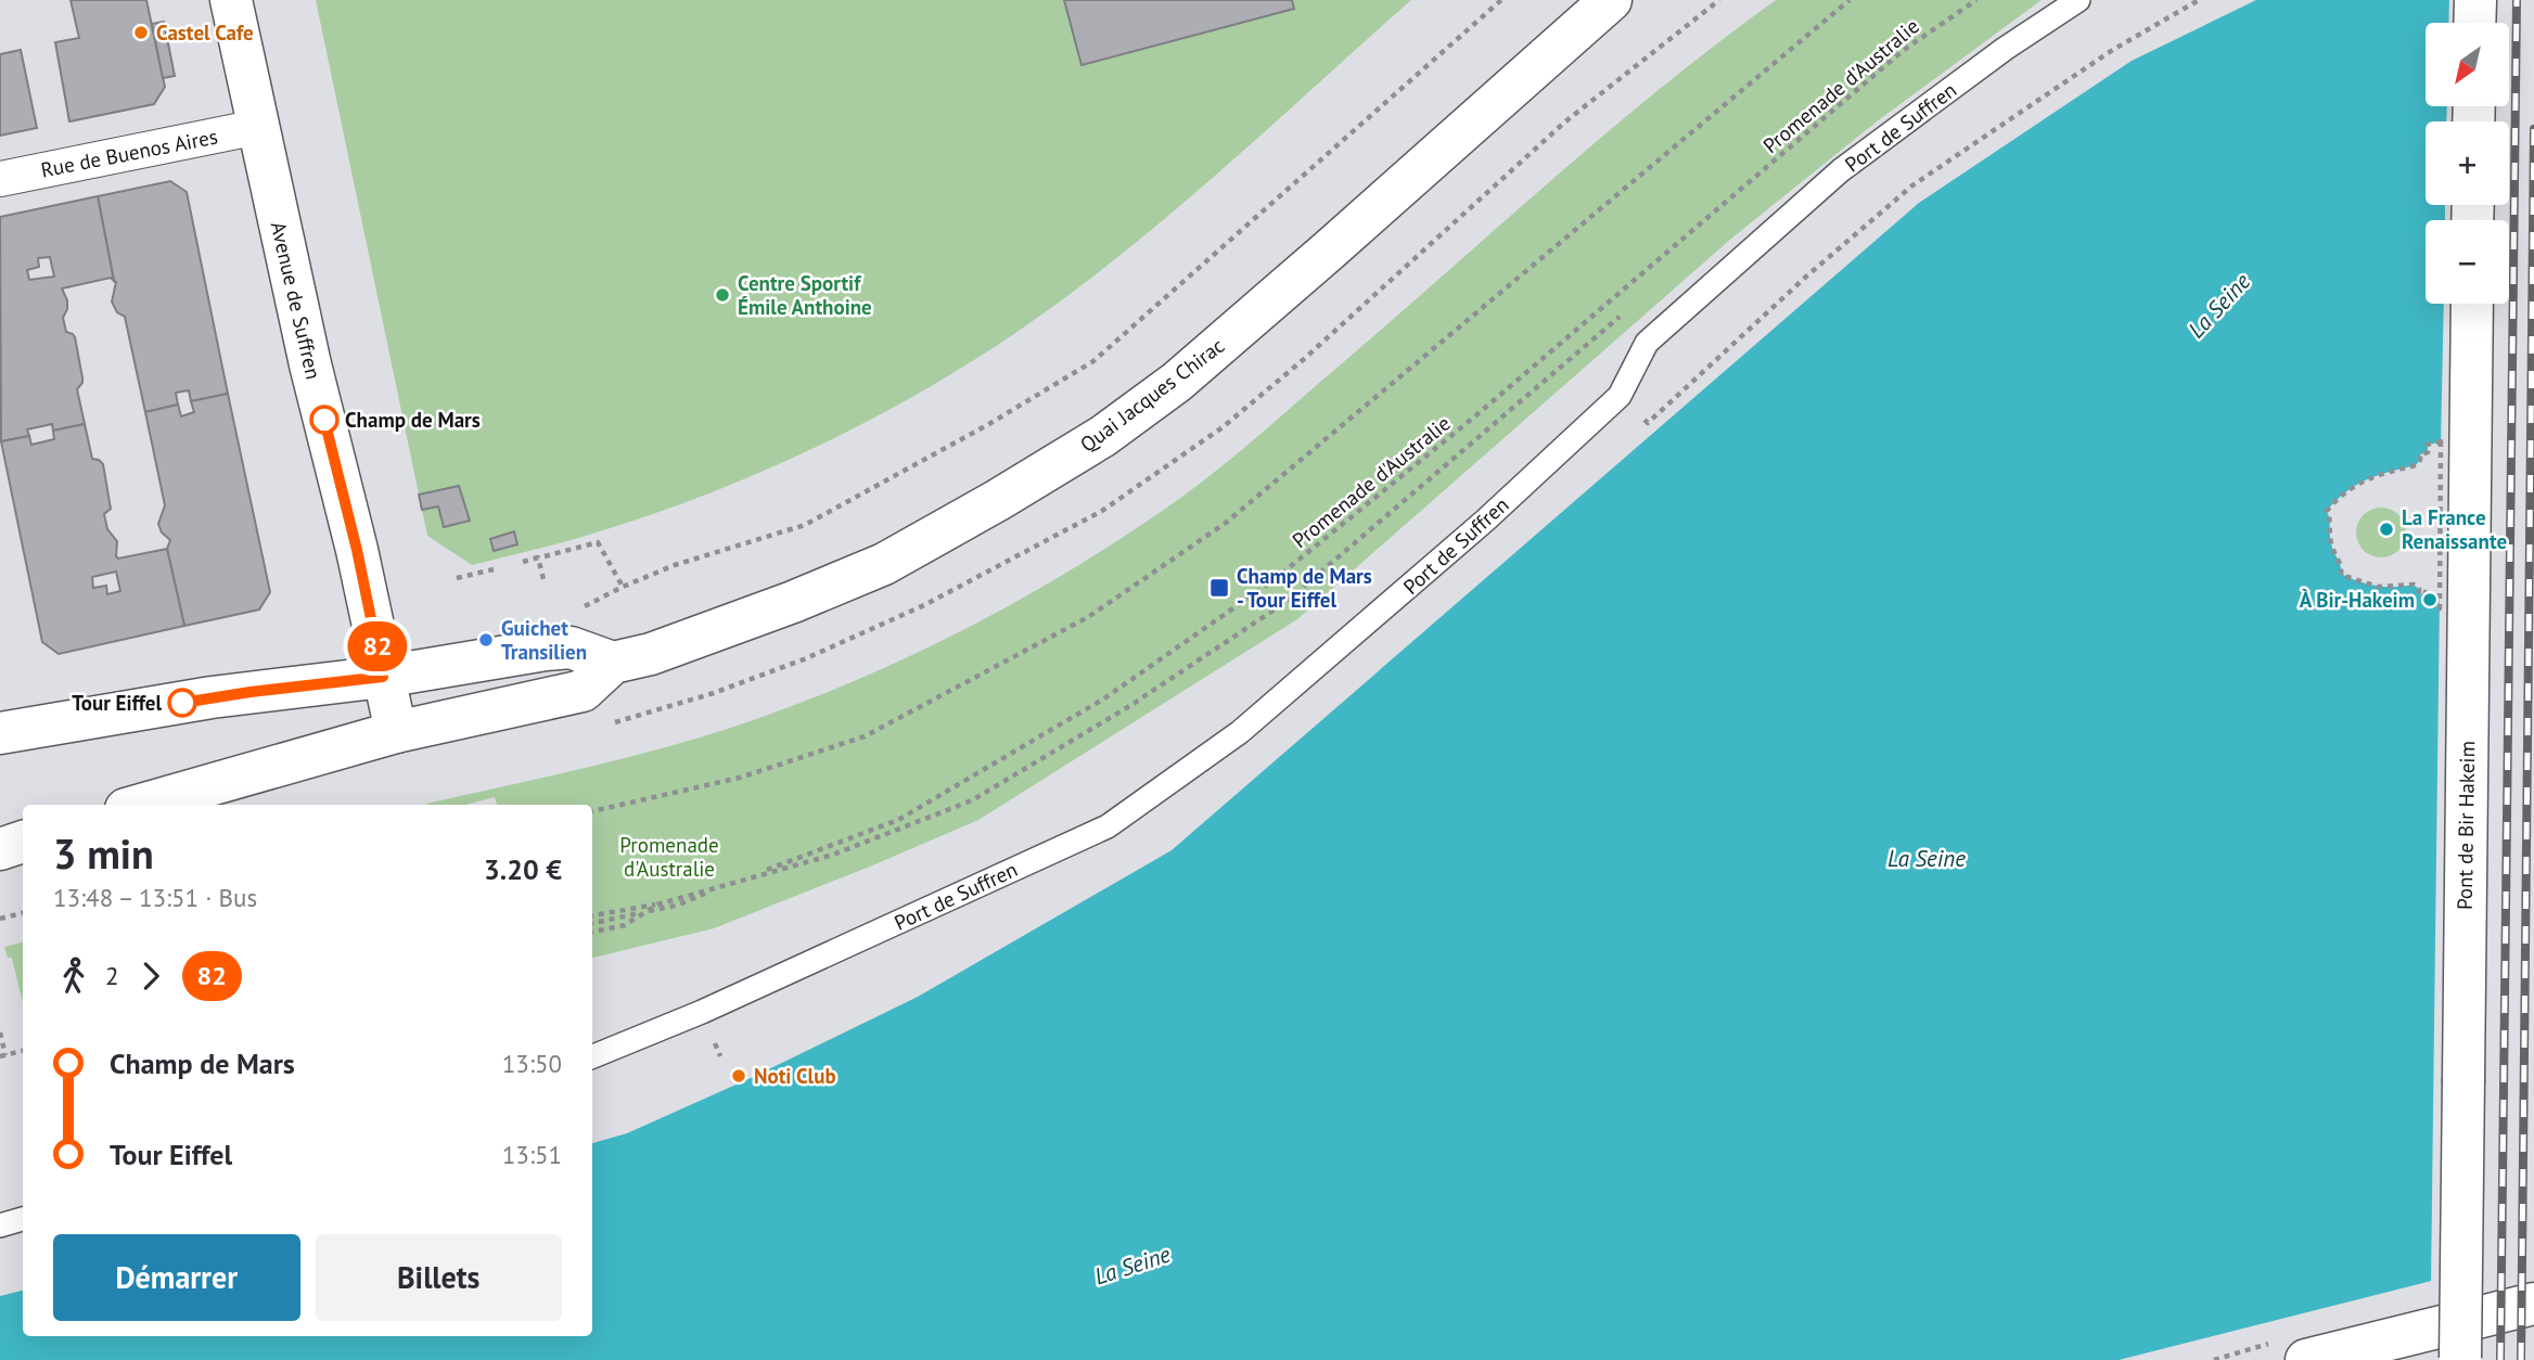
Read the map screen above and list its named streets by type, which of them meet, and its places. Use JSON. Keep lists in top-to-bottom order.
{
  "streets": {
    "main road": ["Avenue de Suffren", "Quai Jacques Chirac", "Pont de Bir Hakeim"],
    "street": ["Rue de Buenos Aires"],
    "lane": ["Port de Suffren"],
    "path": ["Promenade d'Australie"]
  },
  "crossings": [
    ["Rue de Buenos Aires", "Avenue de Suffren"]
  ],
  "water": ["La Seine"],
  "parks": ["Promenade d'Australie"],
  "places": {
    "other": [
      "Castel Cafe",
      "Centre Sportif Émile Anthoine",
      "Champ de Mars",
      "La France Renaissante",
      "À Bir-Hakeim",
      "Guichet Transilien",
      "Tour Eiffel",
      "Noti Club"
    ],
    "transit": ["Champ de Mars - Tour Eiffel"]
  },
  "lines": ["bus line 82"],
  "north": "bottom left",
  "page": {
    "on_map": "82",
    "map_buttons": ["+", "−"],
    "heading": ["3 min", "13:48 – 13:51 · Bus", "3.20 €"],
    "legs": ["2", "82"],
    "list": [
      {
        "name": "Champ de Mars",
        "value": "13:50"
      },
      {
        "name": "Tour Eiffel",
        "value": "13:51"
      }
    ],
    "buttons": ["Démarrer", "Billets"]
  }
}
